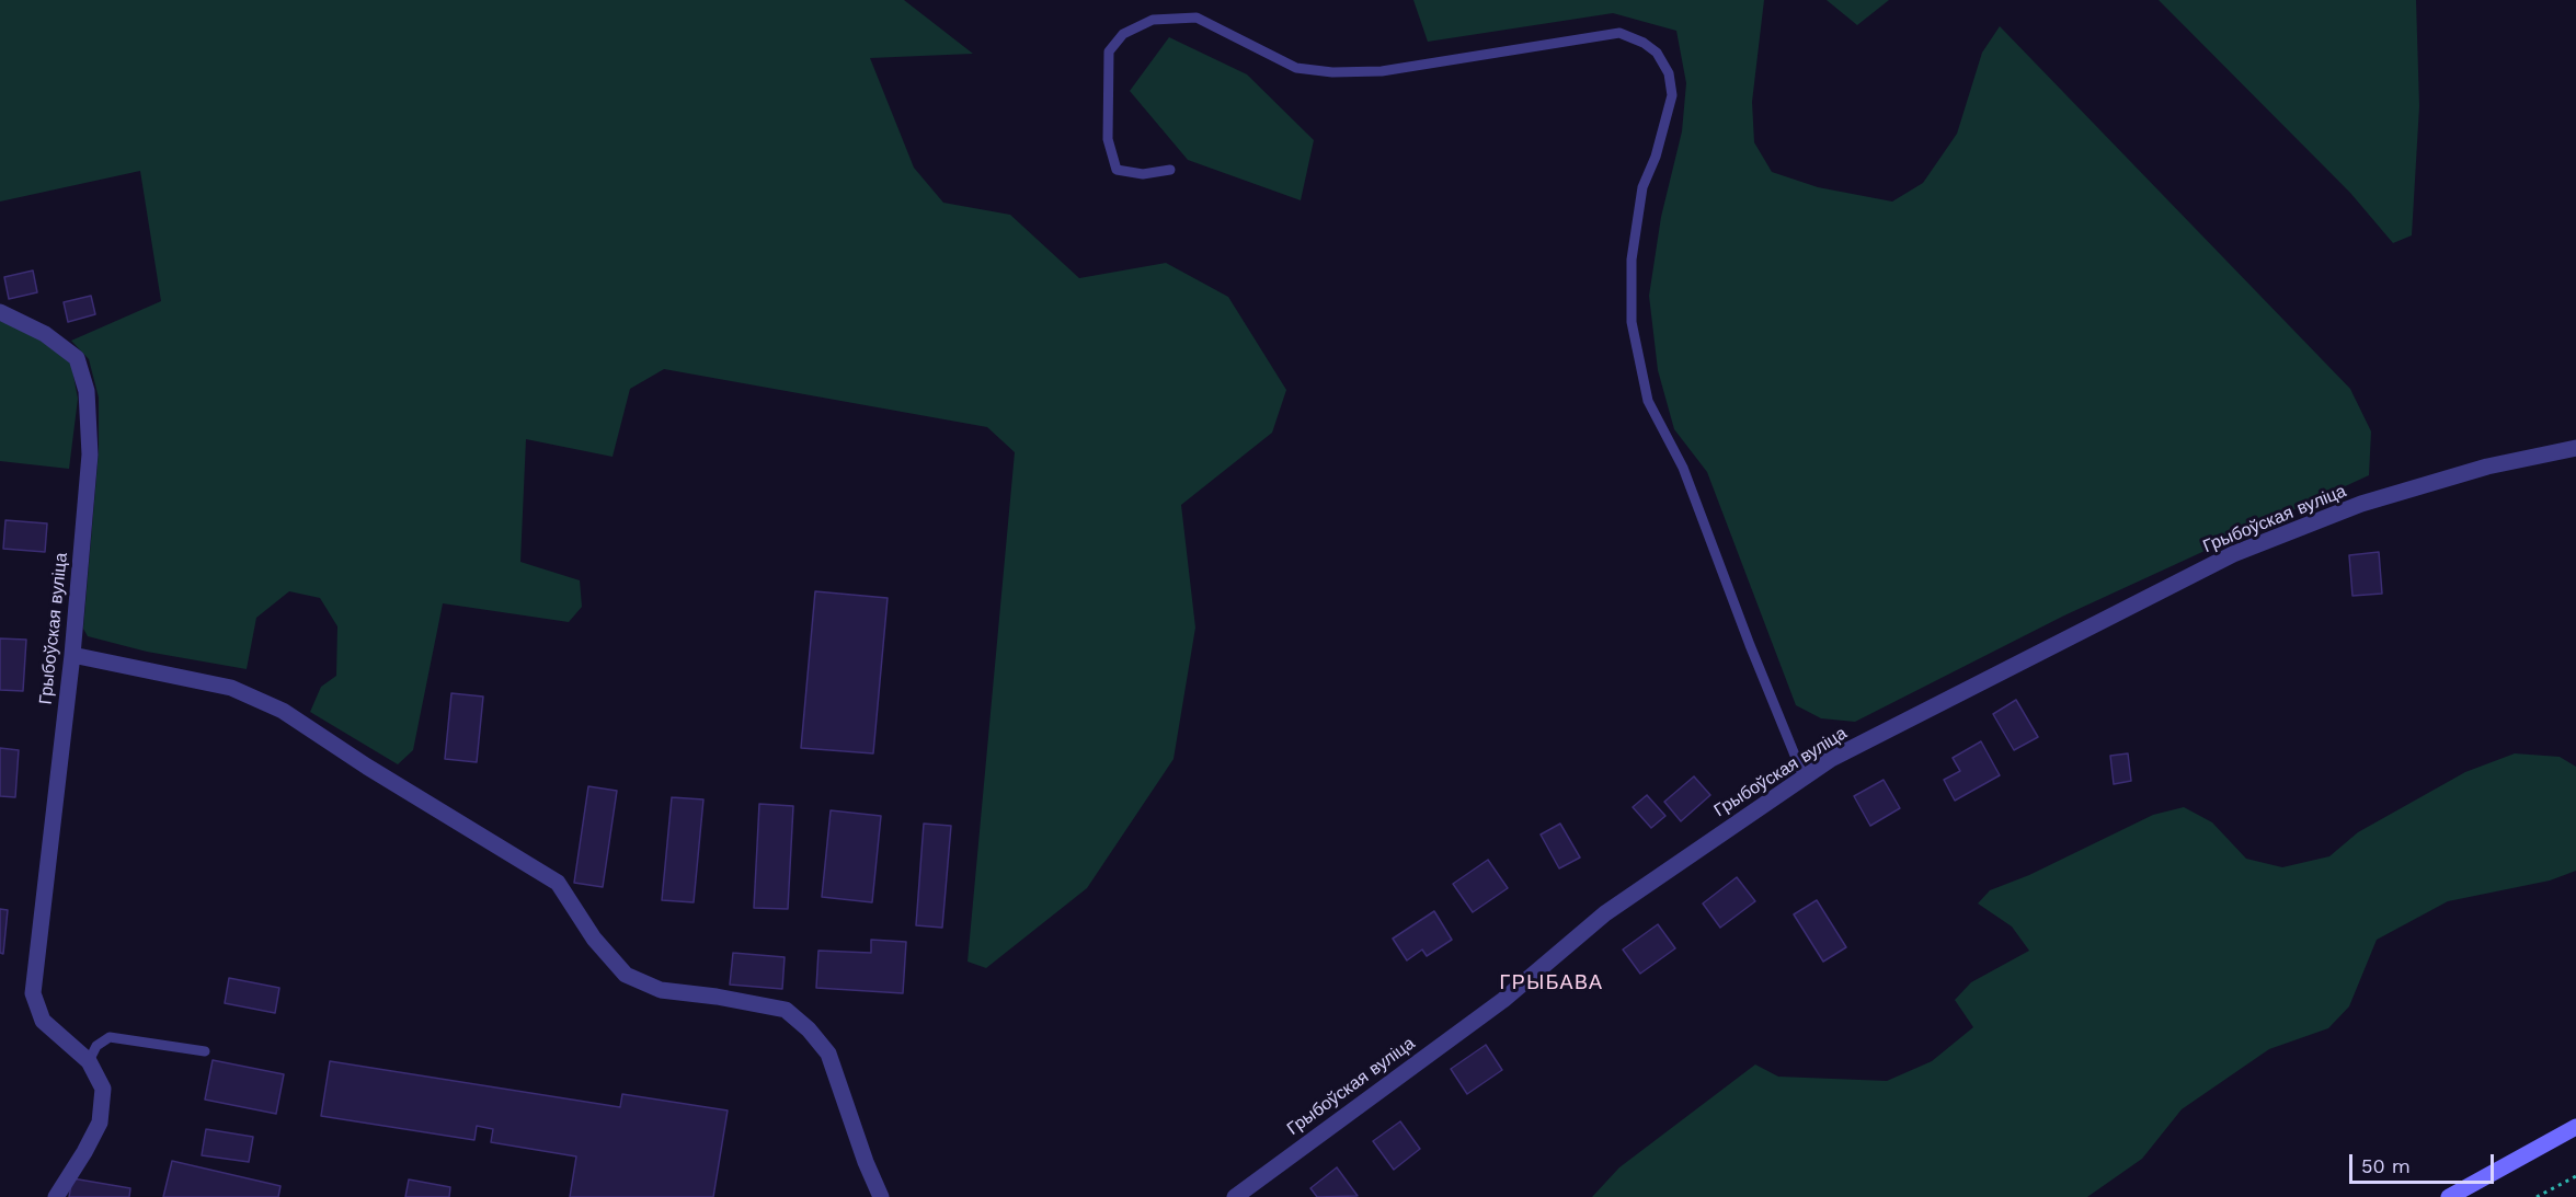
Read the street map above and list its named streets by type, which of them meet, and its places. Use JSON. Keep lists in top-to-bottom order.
{
  "streets": {
    "street": ["Грыбоўская вуліца"]
  },
  "districts": ["ГРЫБАВА"],
  "scale_bar": "50 m"
}
